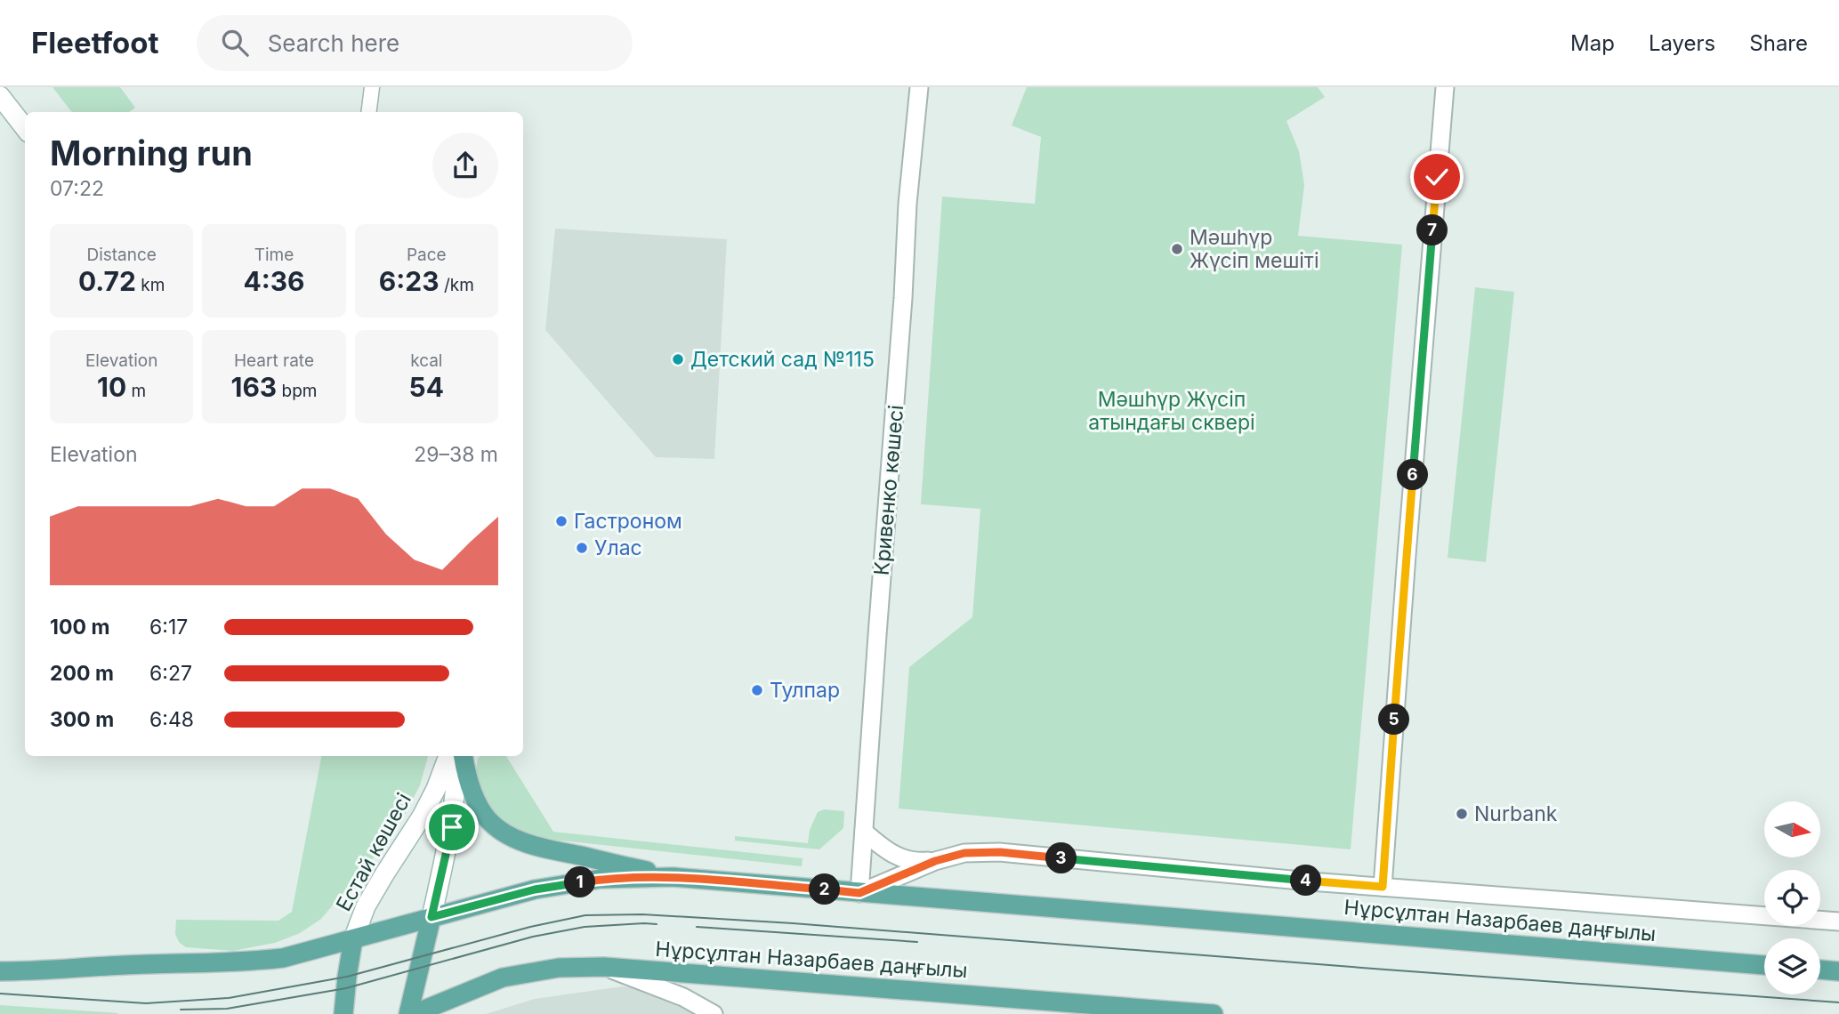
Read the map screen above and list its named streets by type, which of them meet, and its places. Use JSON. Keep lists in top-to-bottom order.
{
  "streets": {
    "main road": ["Естай көшесі", "Нұрсұлтан Назарбаев даңғылы"],
    "street": ["Кривенко көшесі"]
  },
  "crossings": [
    ["Кривенко көшесі", "Нұрсұлтан Назарбаев даңғылы"],
    ["Естай көшесі", "Нұрсұлтан Назарбаев даңғылы"]
  ],
  "parks": ["Мәшһүр Жүсіп атындағы сквері"],
  "places": [
    "Мәшһүр Жүсіп мешіті",
    "Детский сад №115",
    "Гастроном",
    "Улас",
    "Тулпар",
    "Nurbank"
  ],
  "north": "right",
  "page": {
    "header": "Fleetfoot",
    "search": "Search here",
    "nav": ["Map", "Layers", "Share"],
    "heading": ["Morning run", "07:22"],
    "pins": [
      "7",
      "6",
      "5",
      "3",
      "4",
      "1",
      "2"
    ],
    "stats": [
      ["Distance", "0.72 km"],
      ["Time", "4:36"],
      ["Pace", "6:23 /km"],
      ["Elevation", "10 m"],
      ["Heart rate", "163 bpm"],
      ["kcal", "54"]
    ],
    "chart": ["Elevation", "29–38 m"],
    "list": [
      {
        "name": "100 m",
        "note": "6:17"
      },
      {
        "name": "200 m",
        "note": "6:27"
      },
      {
        "name": "300 m",
        "note": "6:48"
      }
    ]
  }
}
